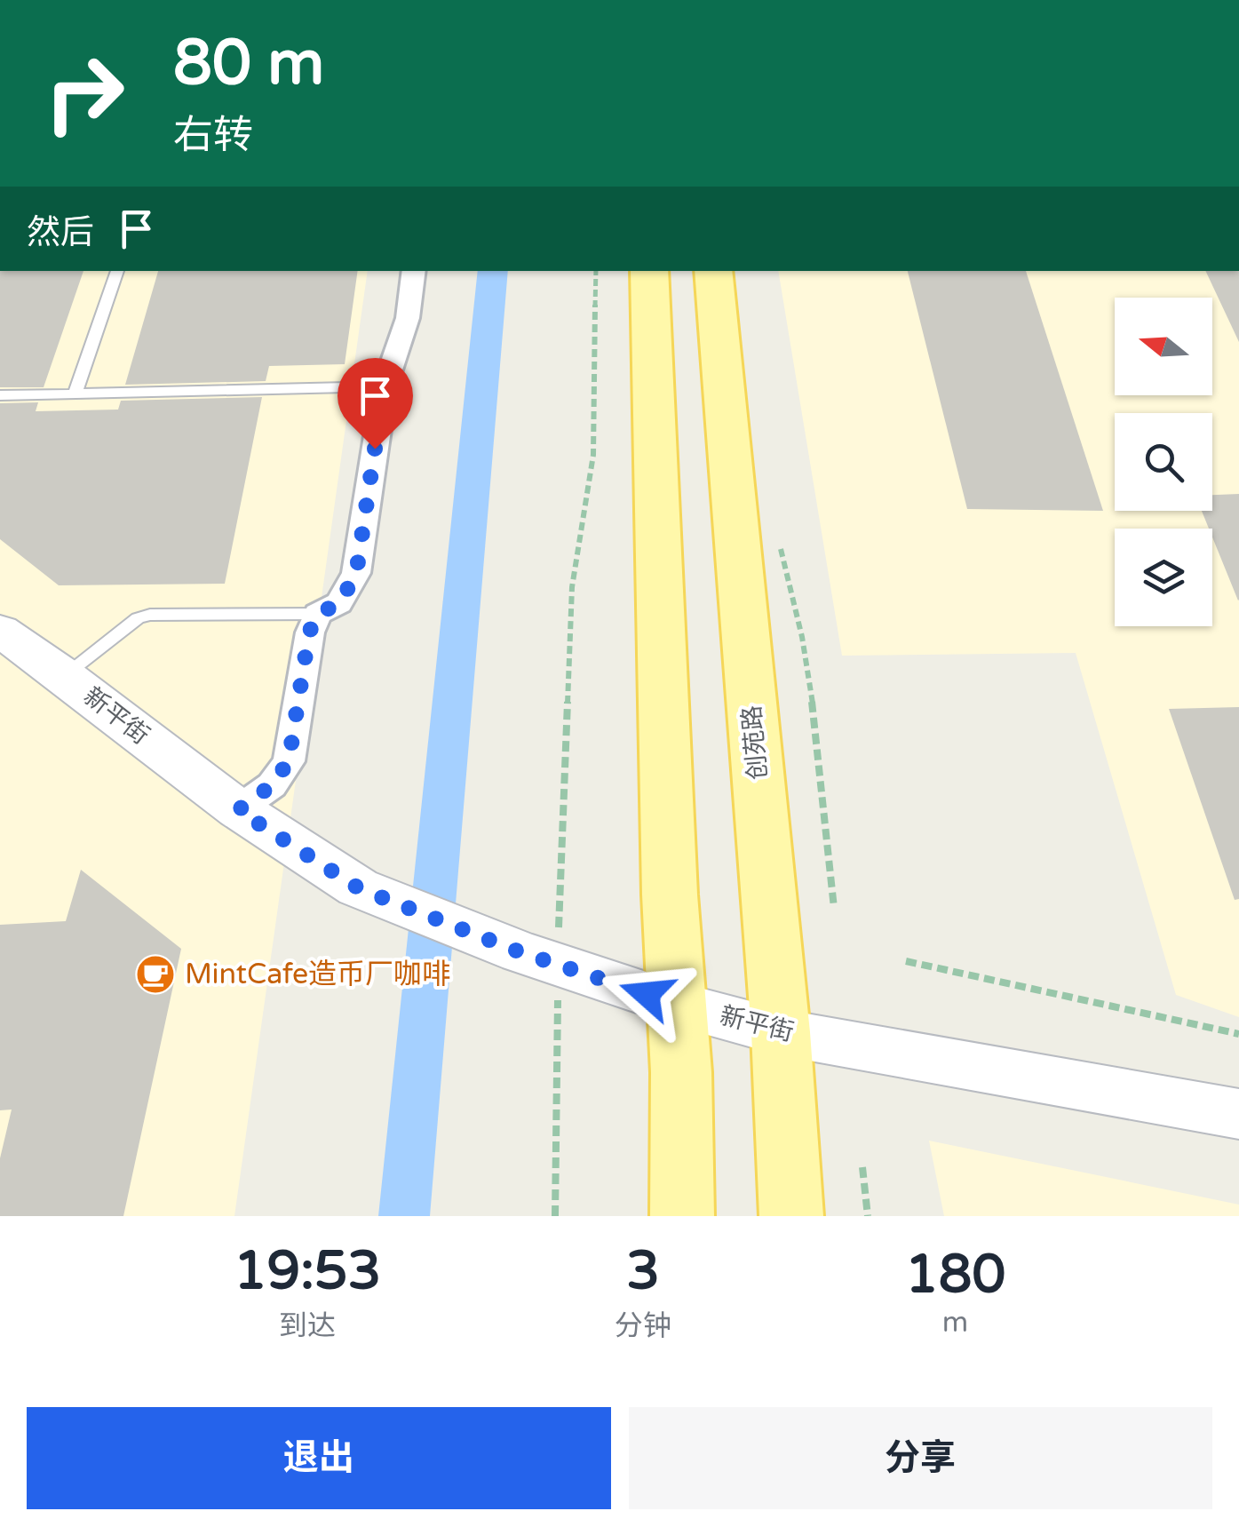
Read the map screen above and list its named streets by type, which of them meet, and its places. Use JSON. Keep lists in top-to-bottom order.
{
  "streets": {
    "main road": ["新平街", "创苑路"]
  },
  "crossings": [
    ["新平街", "创苑路"]
  ],
  "places": {
    "cafe": ["MintCafe造币厂咖啡"]
  },
  "north": "left",
  "page": {
    "turn": ["80 m", "右转"],
    "then": "然后",
    "eta": [
      "19:53",
      "到达",
      "3",
      "分钟",
      "180",
      "m"
    ],
    "buttons": ["退出", "分享"]
  }
}
